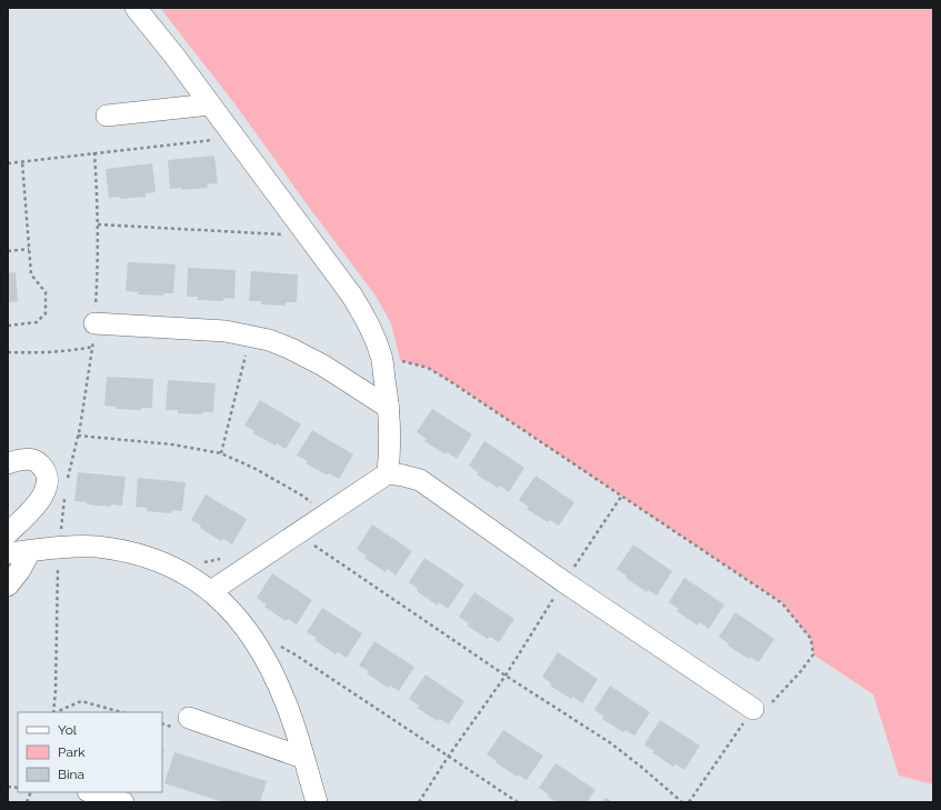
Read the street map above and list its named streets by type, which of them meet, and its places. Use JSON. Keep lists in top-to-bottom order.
{
  "legend": ["Yol", "Park", "Bina"]
}
